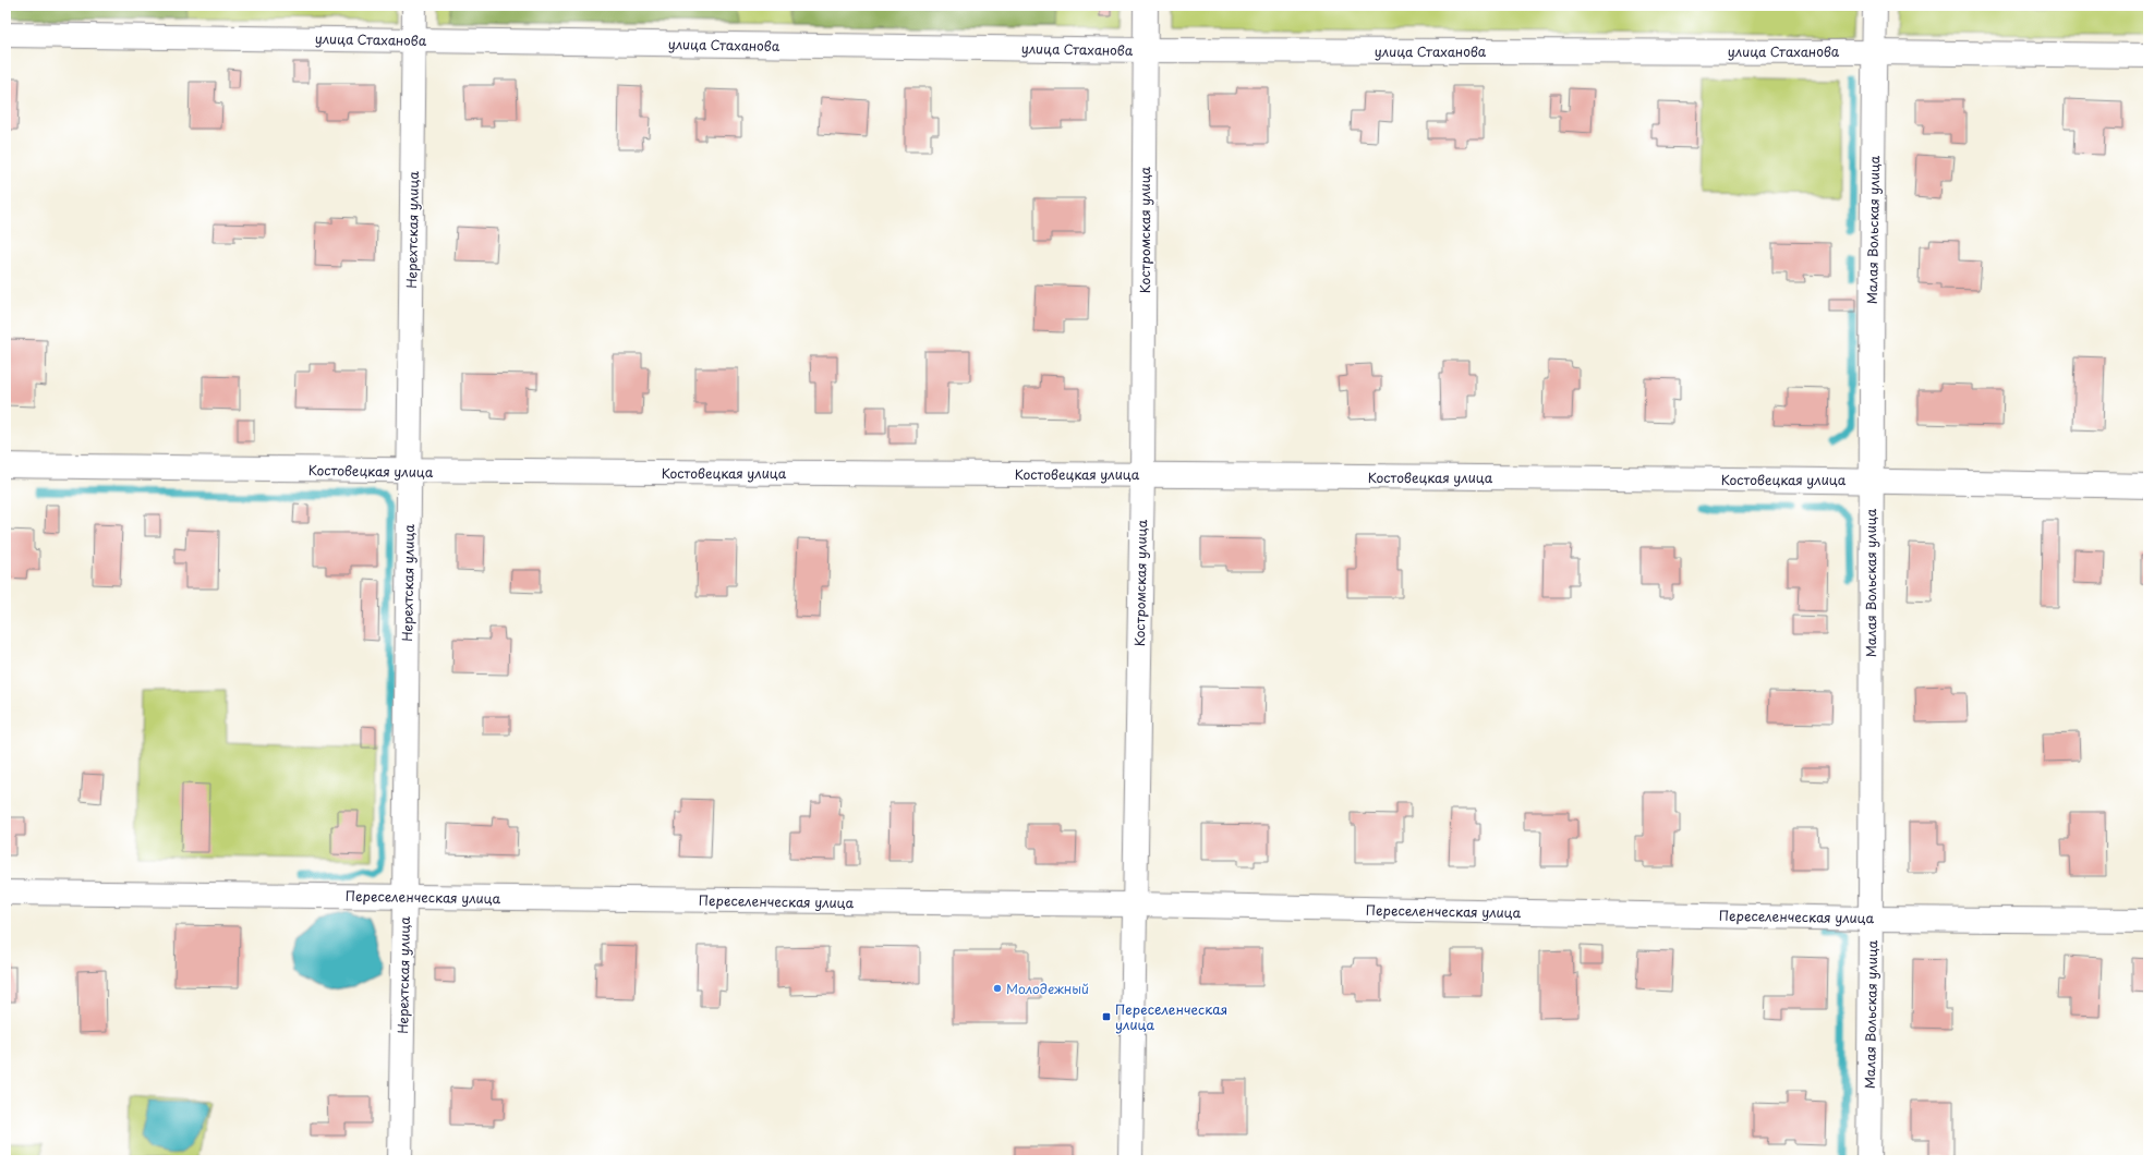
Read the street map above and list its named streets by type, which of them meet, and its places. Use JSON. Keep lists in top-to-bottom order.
{
  "streets": {
    "street": [
      "улица Стаханова",
      "Нерехтская улица",
      "Костромская улица",
      "Малая Вольская улица",
      "Костовецкая улица",
      "Переселенческая улица"
    ]
  },
  "crossings": [
    ["улица Стаханова", "Нерехтская улица"],
    ["улица Стаханова", "Костромская улица"],
    ["улица Стаханова", "Малая Вольская улица"],
    ["Нерехтская улица", "Костовецкая улица"],
    ["Нерехтская улица", "Переселенческая улица"],
    ["Костромская улица", "Костовецкая улица"],
    ["Костромская улица", "Переселенческая улица"],
    ["Малая Вольская улица", "Костовецкая улица"],
    ["Малая Вольская улица", "Переселенческая улица"]
  ],
  "places": {
    "other": ["Молодежный"],
    "transit": ["Переселенческая улица"]
  }
}
